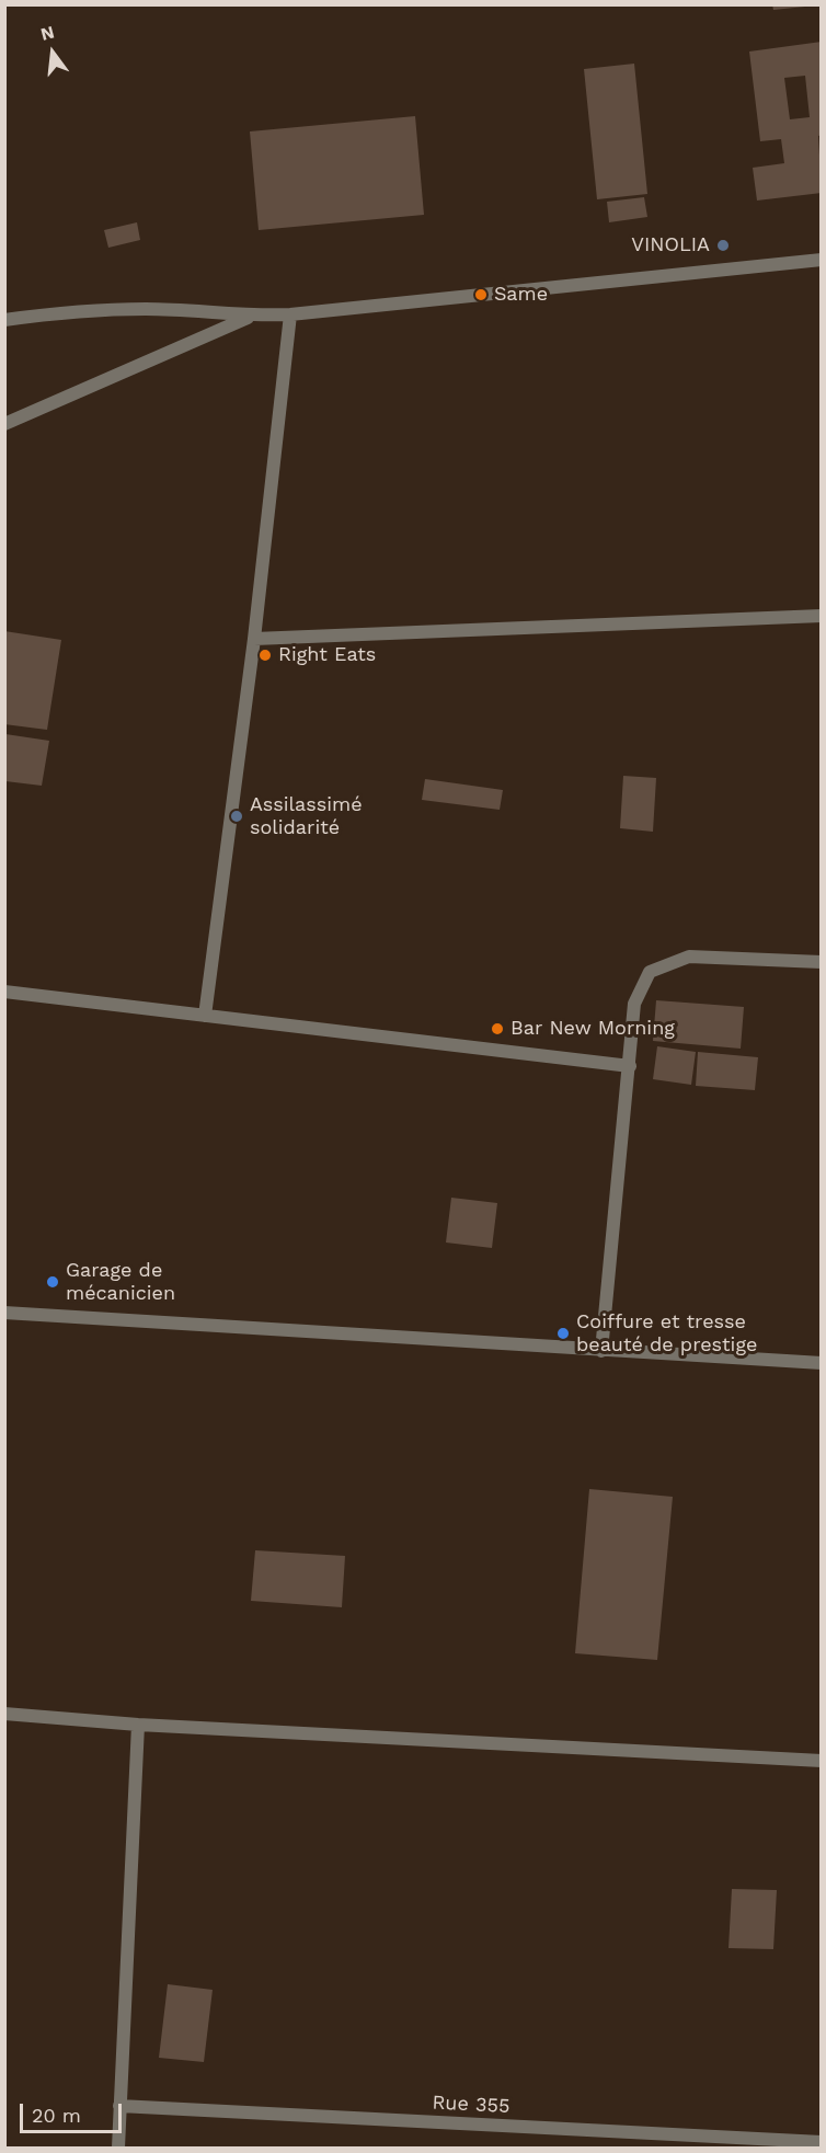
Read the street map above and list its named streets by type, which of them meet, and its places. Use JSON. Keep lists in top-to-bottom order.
{
  "streets": {
    "street": ["Rue 355"]
  },
  "places": [
    "VINOLIA",
    "Same",
    "Right Eats",
    "Assilassimé solidarité",
    "Bar New Morning",
    "Garage de mécanicien",
    "Coiffure et tresse beauté de prestige"
  ],
  "scale_bar": "20 m",
  "north": "top"
}
